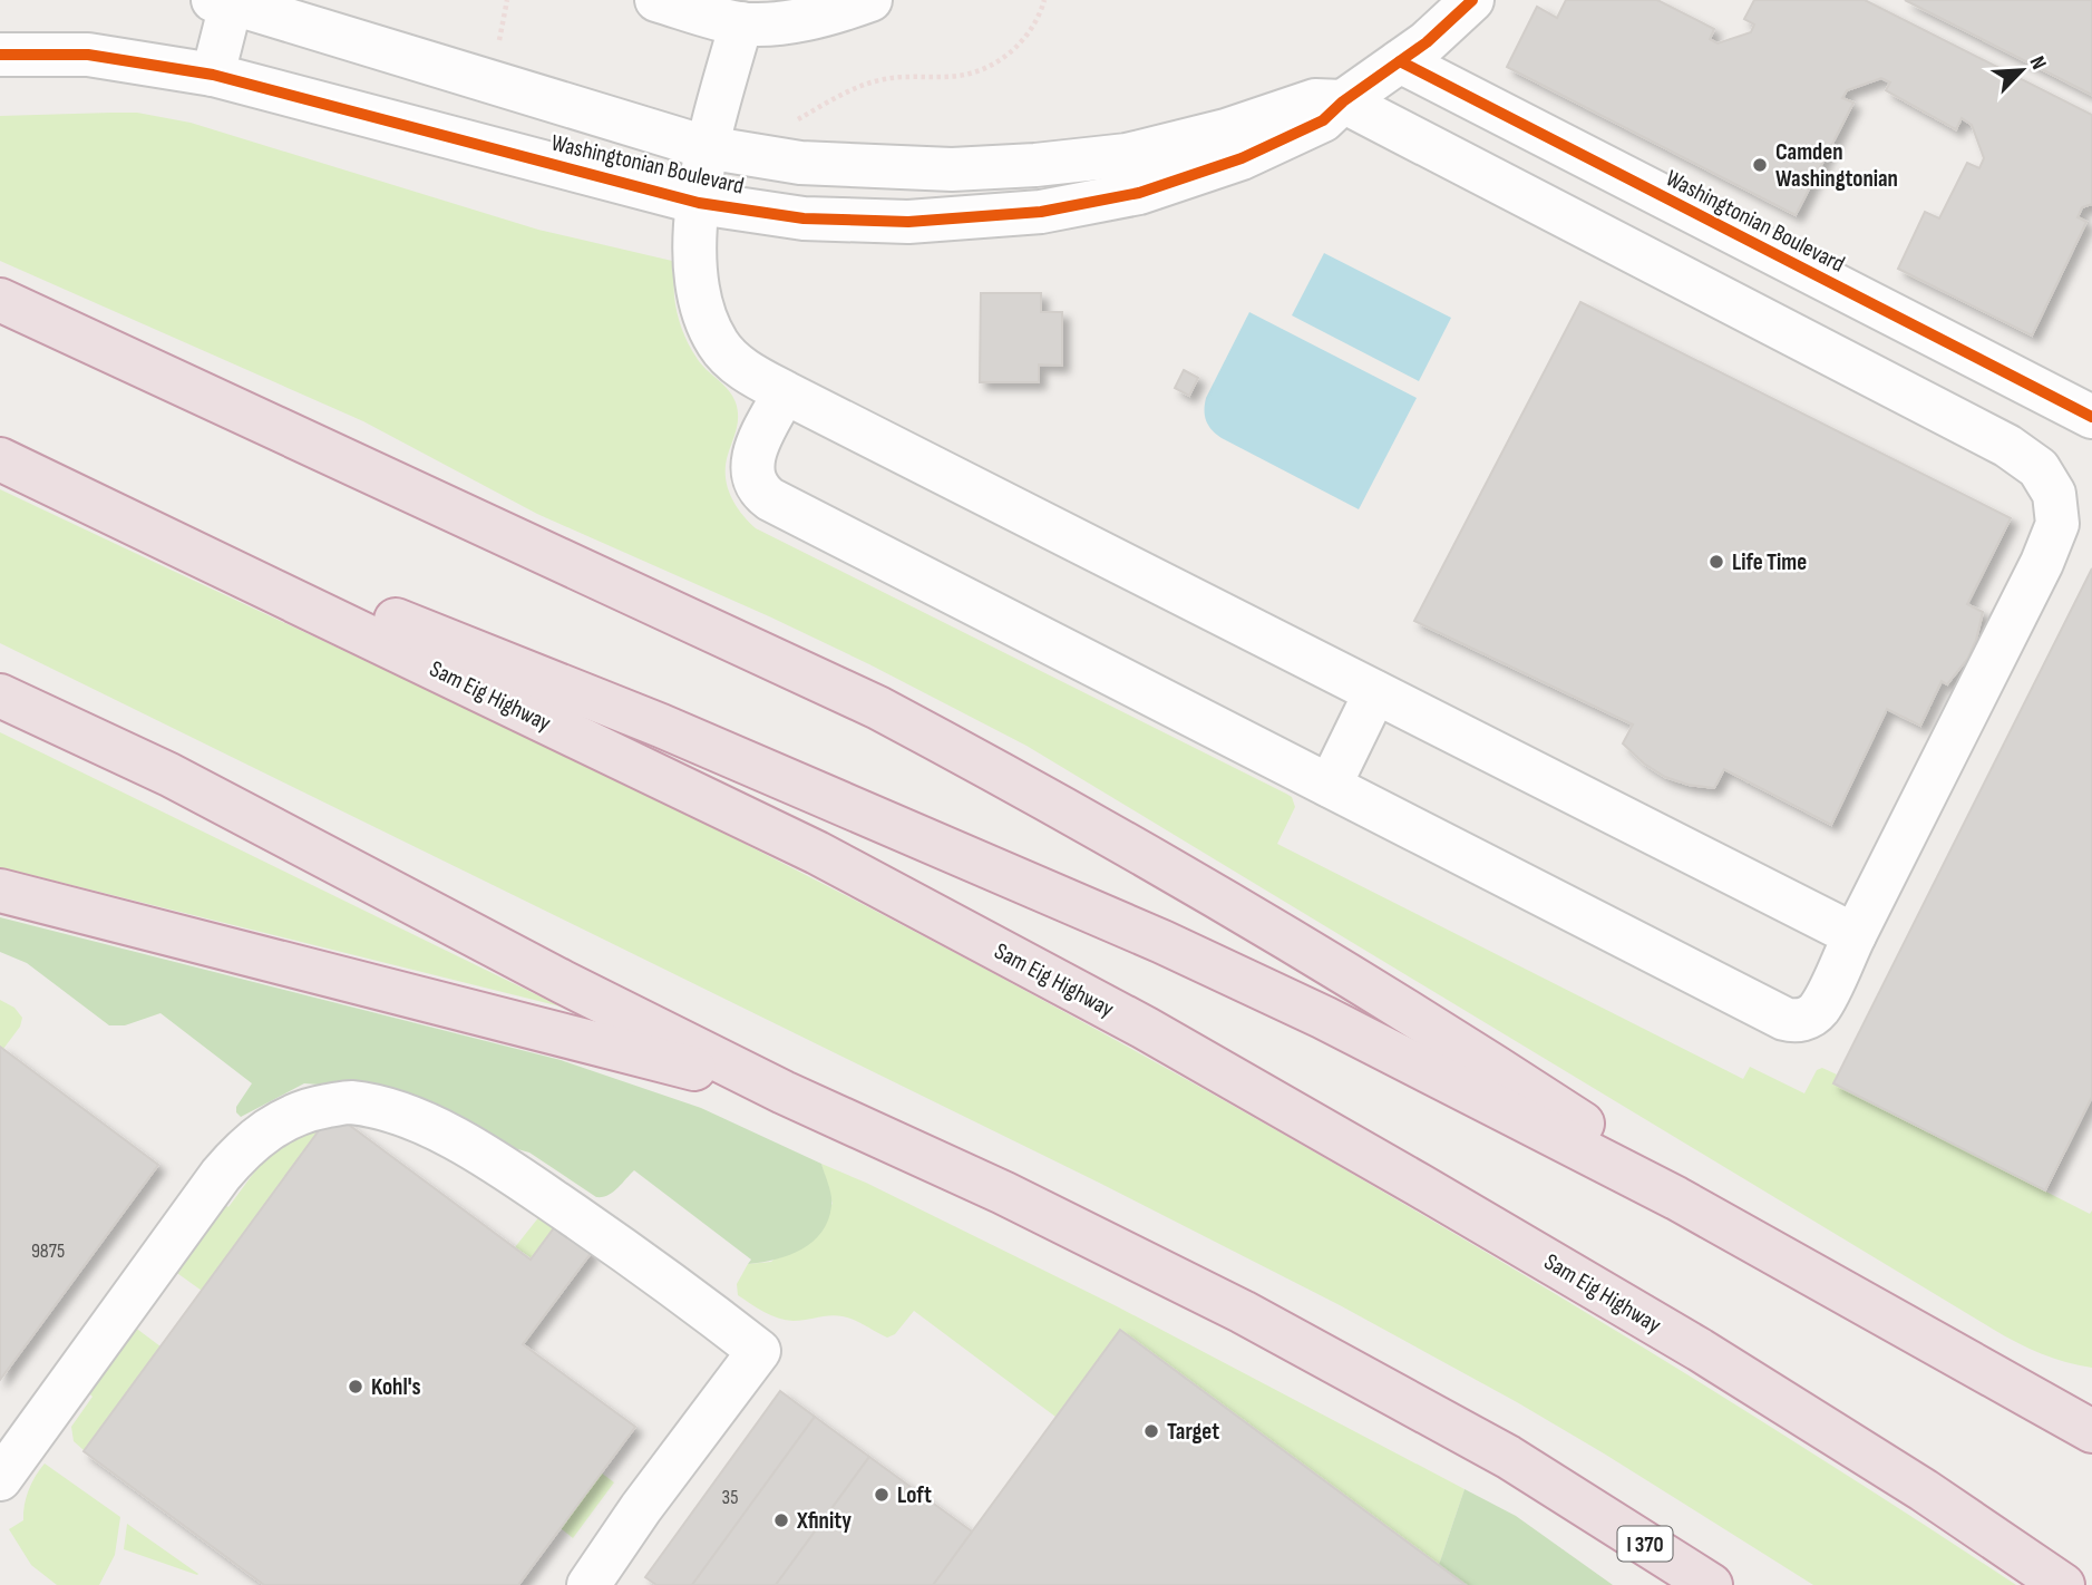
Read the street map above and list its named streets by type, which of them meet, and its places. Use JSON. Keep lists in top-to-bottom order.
{
  "streets": {
    "highway": ["Sam Eig Highway", "I 370"],
    "street": ["Washingtonian Boulevard"]
  },
  "places": [
    "Camden Washingtonian",
    "Life Time",
    "Kohl's",
    "Target",
    "Loft",
    "Xfinity"
  ],
  "house_numbers": ["9875", "35"],
  "north": "top right"
}
